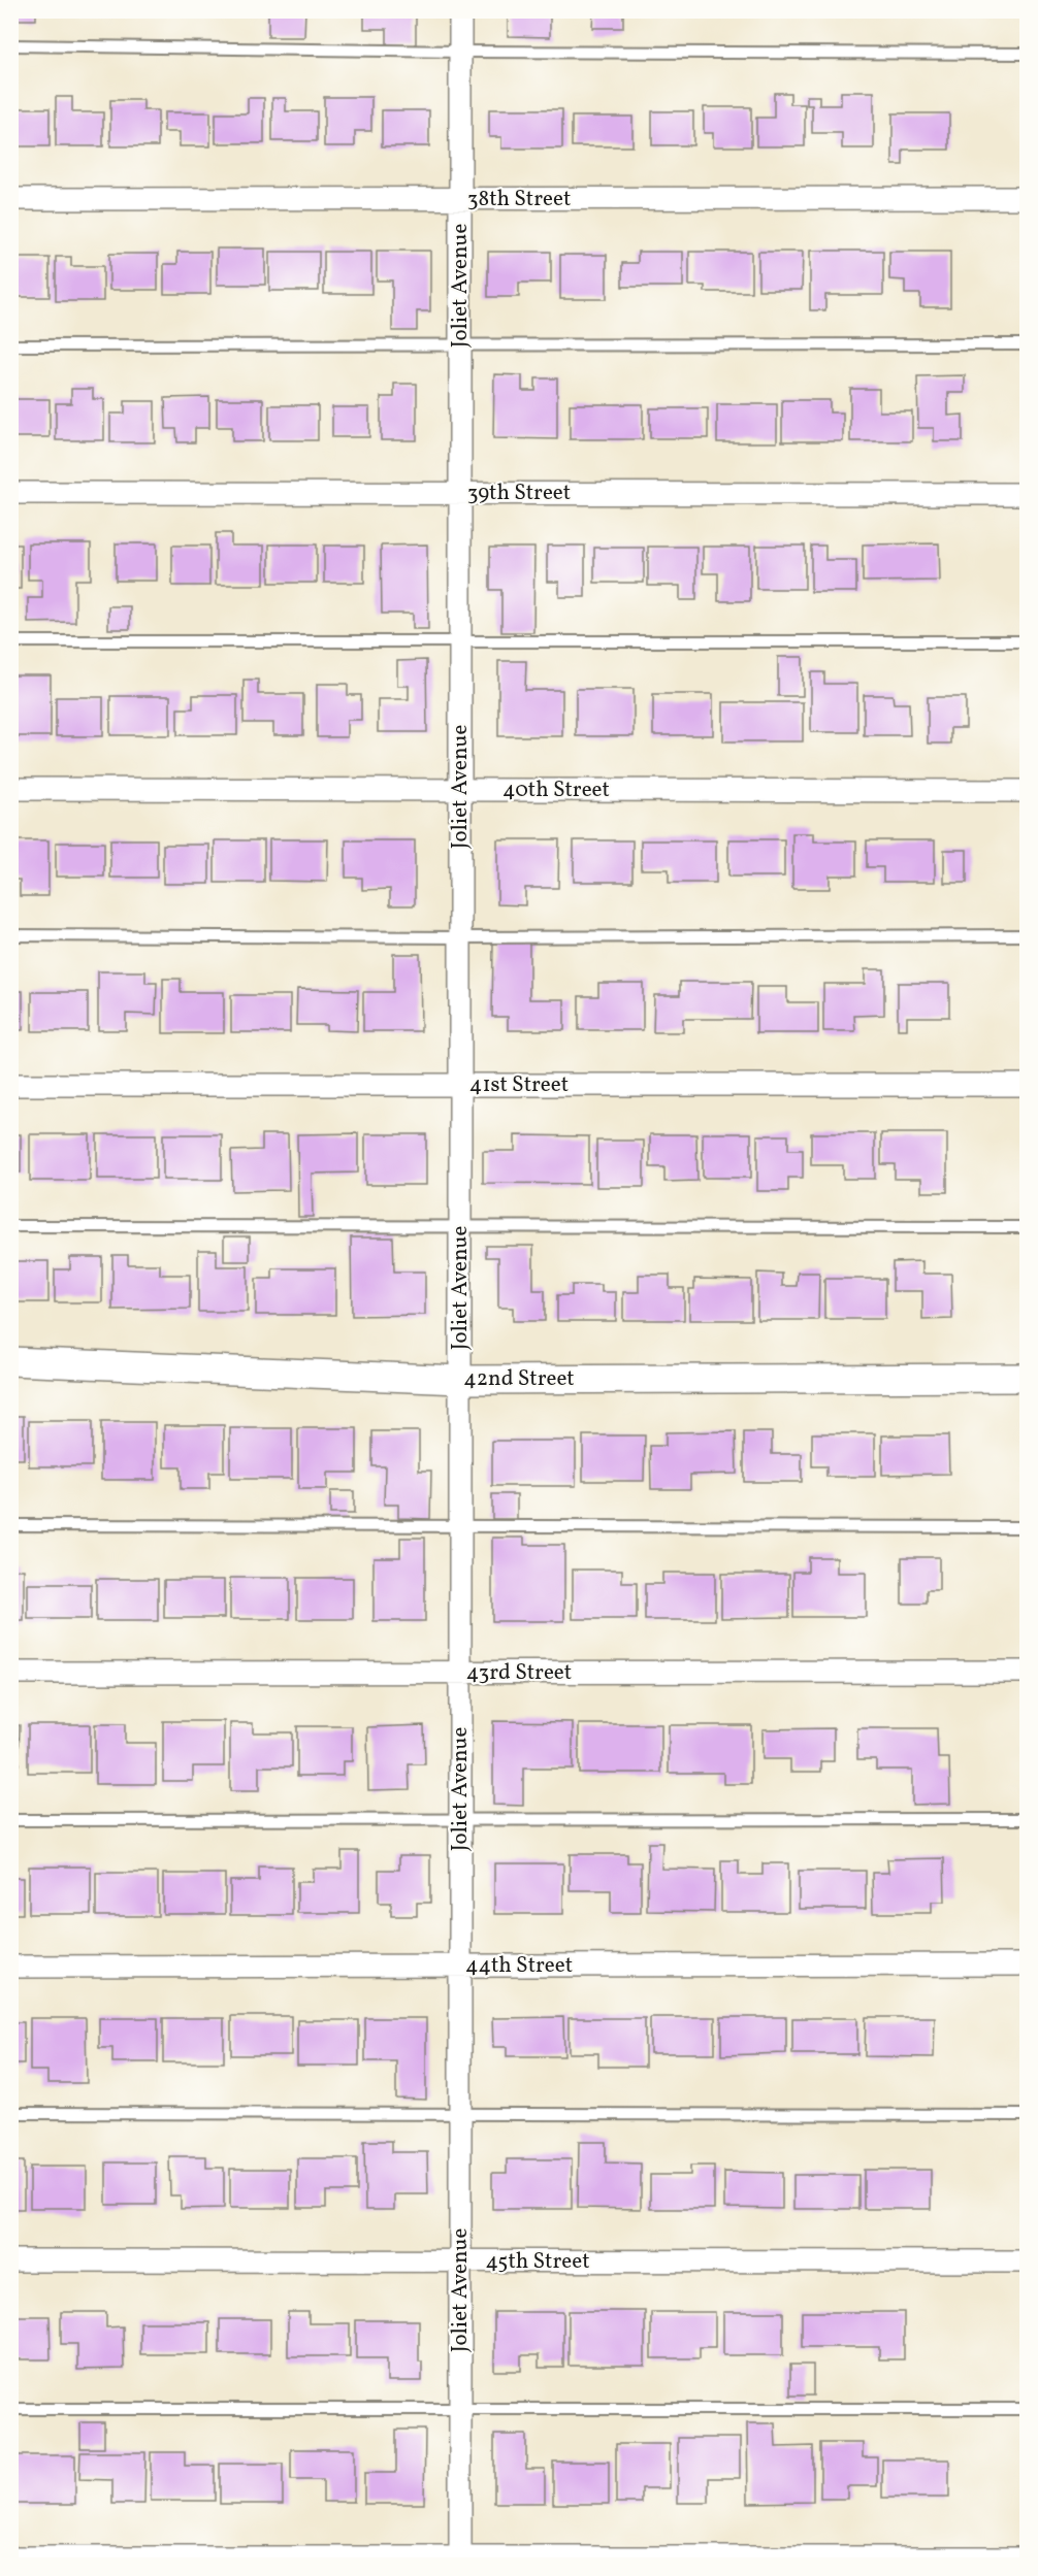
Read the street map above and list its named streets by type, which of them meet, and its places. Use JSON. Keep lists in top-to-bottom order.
{
  "streets": {
    "street": [
      "38th Street",
      "Joliet Avenue",
      "39th Street",
      "40th Street",
      "41st Street",
      "42nd Street",
      "43rd Street",
      "44th Street",
      "45th Street"
    ]
  },
  "crossings": [
    ["38th Street", "Joliet Avenue"],
    ["Joliet Avenue", "39th Street"],
    ["Joliet Avenue", "40th Street"],
    ["Joliet Avenue", "41st Street"],
    ["Joliet Avenue", "42nd Street"],
    ["Joliet Avenue", "43rd Street"],
    ["Joliet Avenue", "44th Street"],
    ["Joliet Avenue", "45th Street"]
  ]
}
